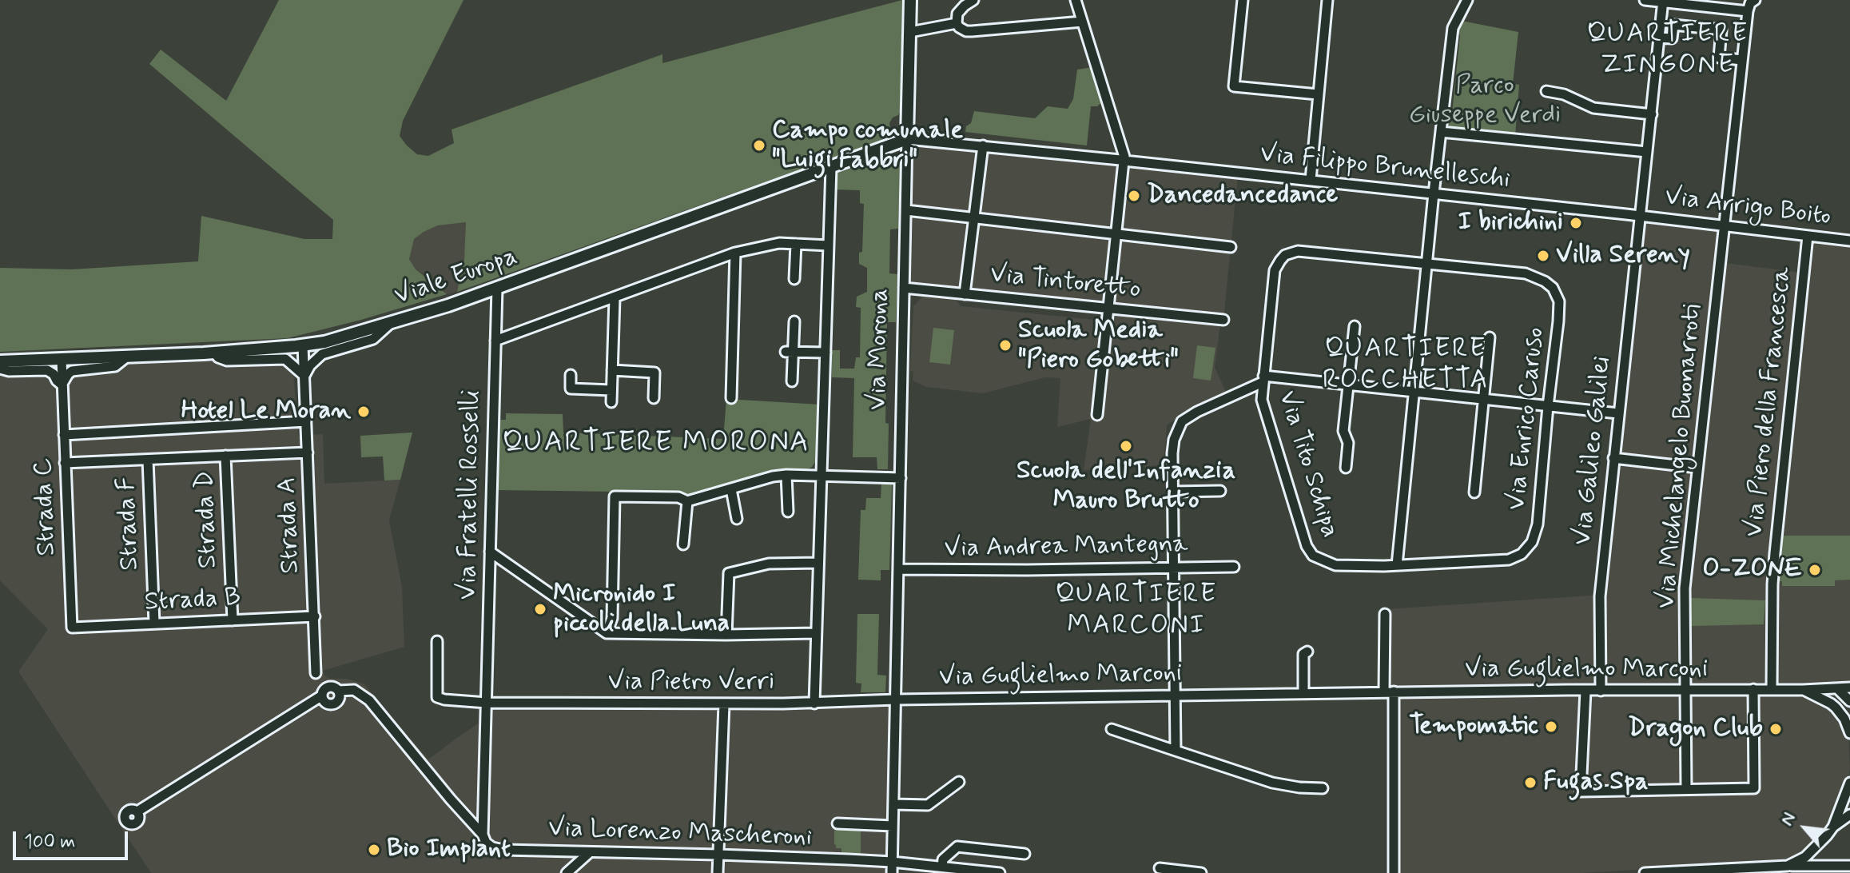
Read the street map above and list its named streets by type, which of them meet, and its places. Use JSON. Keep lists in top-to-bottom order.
{
  "streets": {
    "main road": ["Viale Europa", "Via Morona"],
    "street": [
      "Via Filippo Brunelleschi",
      "Via Arrigo Boito",
      "Via Tintoretto",
      "Via Piero della Francesca",
      "Via Enrico Caruso",
      "Via Galileo Galilei",
      "Via Michelangelo Buonarroti",
      "Via Tito Schipa",
      "Via Fratelli Rosselli",
      "Strada C",
      "Strada D",
      "Strada F",
      "Strada A",
      "Via Andrea Mantegna",
      "Strada B",
      "Via Guglielmo Marconi",
      "Via Pietro Verri",
      "Via Lorenzo Mascheroni"
    ]
  },
  "crossings": [
    ["Via Filippo Brunelleschi", "Via Arrigo Boito"],
    ["Via Filippo Brunelleschi", "Viale Europa"],
    ["Via Filippo Brunelleschi", "Via Morona"],
    ["Via Filippo Brunelleschi", "Via Galileo Galilei"],
    ["Via Arrigo Boito", "Via Piero della Francesca"],
    ["Via Arrigo Boito", "Via Galileo Galilei"],
    ["Via Arrigo Boito", "Via Michelangelo Buonarroti"],
    ["Viale Europa", "Via Morona"],
    ["Viale Europa", "Via Fratelli Rosselli"],
    ["Viale Europa", "Strada C"],
    ["Viale Europa", "Strada A"],
    ["Via Tintoretto", "Via Morona"],
    ["Via Morona", "Via Andrea Mantegna"],
    ["Via Morona", "Via Guglielmo Marconi"],
    ["Via Morona", "Via Pietro Verri"],
    ["Via Morona", "Via Lorenzo Mascheroni"],
    ["Via Piero della Francesca", "Via Guglielmo Marconi"],
    ["Via Enrico Caruso", "Via Tito Schipa"],
    ["Via Galileo Galilei", "Via Guglielmo Marconi"],
    ["Via Michelangelo Buonarroti", "Via Guglielmo Marconi"],
    ["Via Fratelli Rosselli", "Via Pietro Verri"],
    ["Via Fratelli Rosselli", "Via Lorenzo Mascheroni"],
    ["Strada C", "Strada B"],
    ["Strada D", "Strada B"],
    ["Strada F", "Strada B"],
    ["Strada A", "Strada B"],
    ["Via Guglielmo Marconi", "Via Pietro Verri"]
  ],
  "districts": [
    "QUARTIERE ZINGONE",
    "QUARTIERE ROCCHETTA",
    "QUARTIERE MORONA",
    "QUARTIERE MARCONI"
  ],
  "parks": ["Parco Giuseppe Verdi"],
  "places": [
    "Campo comunale \"Luigi Fabbri\"",
    "Dancedancedance",
    "I birichini",
    "Villa Sereny",
    "Scuola Media \"Piero Gobetti\"",
    "Hotel Le Moran",
    "Scuola dell'Infanzia Mauro Brutto",
    "O-ZONE",
    "Micronido I piccoli della Luna",
    "Tempomatic",
    "Dragon Club",
    "Fugas Spa",
    "Bio Implant"
  ],
  "scale_bar": "100 m",
  "north": "top left"
}
